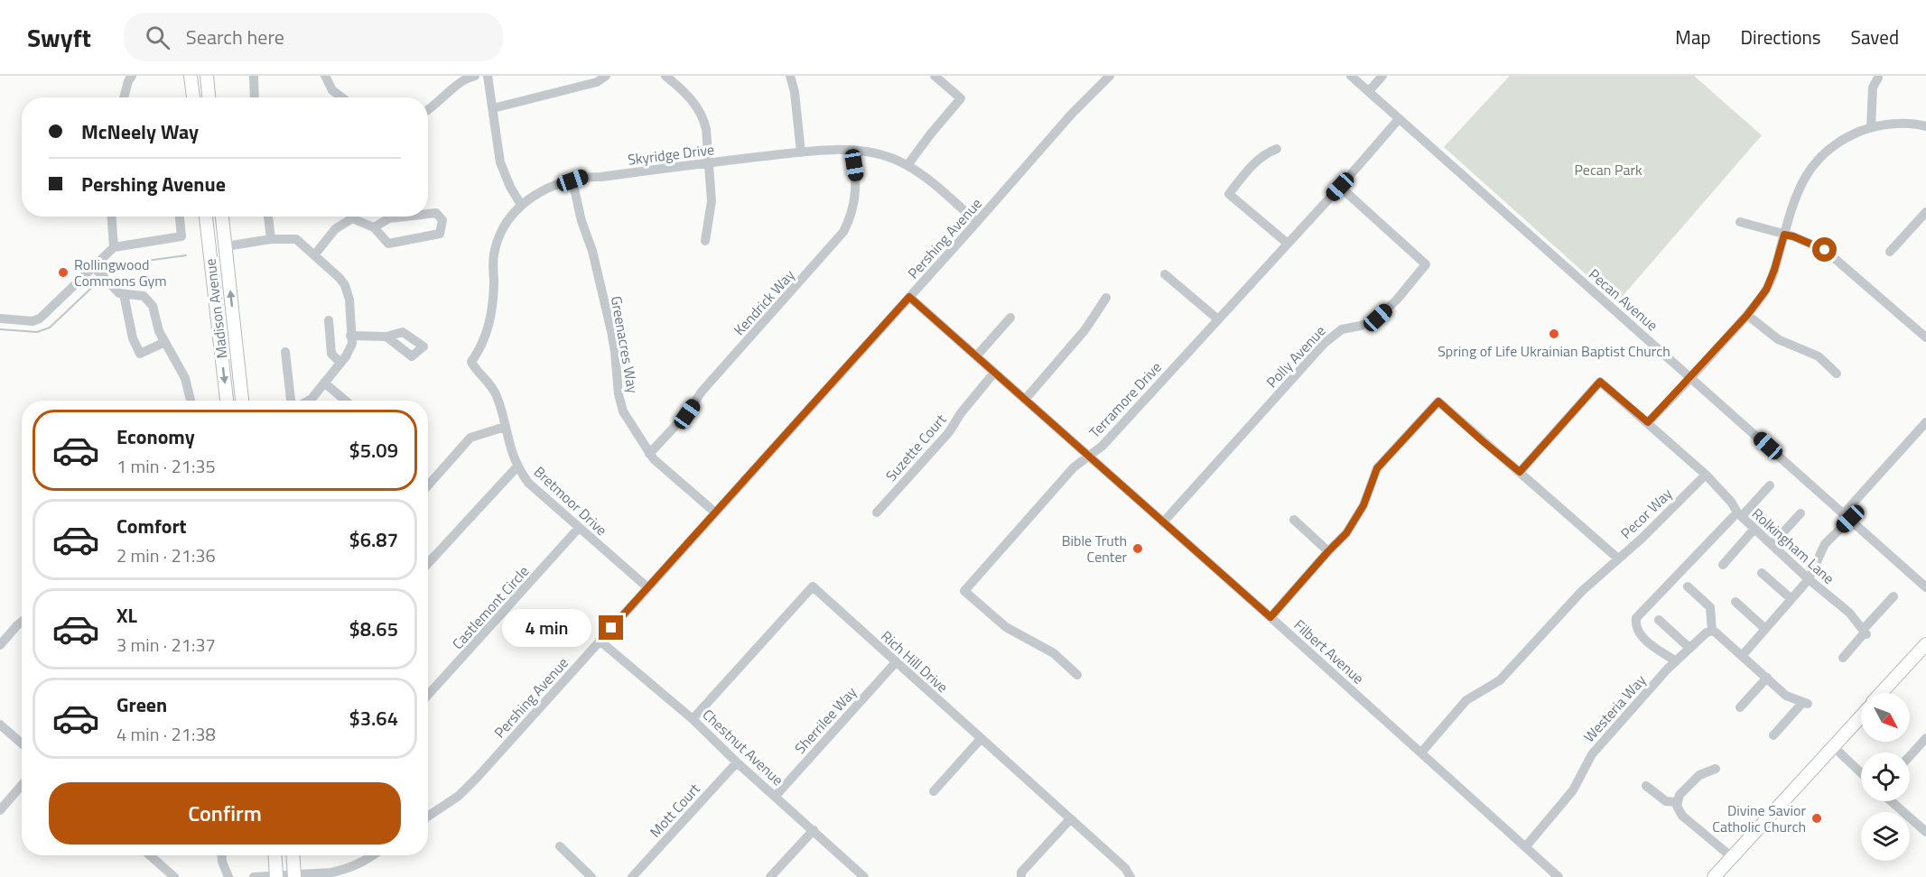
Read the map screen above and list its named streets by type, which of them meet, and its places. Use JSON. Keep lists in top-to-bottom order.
{
  "streets": {
    "main road": ["Madison Avenue"],
    "street": [
      "Skyridge Drive",
      "Pershing Avenue",
      "Pecan Avenue",
      "Kendrick Way",
      "Greenacres Way",
      "Polly Avenue",
      "Terramore Drive",
      "Suzette Court",
      "Bretmoor Drive",
      "Pecor Way",
      "Rolkingham Lane",
      "Castlemont Circle",
      "Filbert Avenue",
      "Rich Hill Drive",
      "Westeria Way",
      "Sherrilee Way",
      "Chestnut Avenue",
      "Mott Court"
    ]
  },
  "crossings": [
    ["Skyridge Drive", "Pershing Avenue"],
    ["Skyridge Drive", "Kendrick Way"],
    ["Skyridge Drive", "Greenacres Way"],
    ["Skyridge Drive", "Bretmoor Drive"],
    ["Pershing Avenue", "Greenacres Way"],
    ["Pershing Avenue", "Bretmoor Drive"],
    ["Pershing Avenue", "Filbert Avenue"],
    ["Pershing Avenue", "Chestnut Avenue"],
    ["Pecan Avenue", "Terramore Drive"],
    ["Kendrick Way", "Greenacres Way"],
    ["Polly Avenue", "Terramore Drive"],
    ["Polly Avenue", "Filbert Avenue"],
    ["Terramore Drive", "Filbert Avenue"],
    ["Suzette Court", "Filbert Avenue"],
    ["Bretmoor Drive", "Castlemont Circle"],
    ["Pecor Way", "Rolkingham Lane"],
    ["Pecor Way", "Filbert Avenue"],
    ["Filbert Avenue", "Westeria Way"],
    ["Rich Hill Drive", "Sherrilee Way"],
    ["Rich Hill Drive", "Chestnut Avenue"],
    ["Sherrilee Way", "Chestnut Avenue"],
    ["Chestnut Avenue", "Mott Court"]
  ],
  "parks": ["Pecan Park"],
  "places": [
    "Rollingwood Commons Gym",
    "Spring of Life Ukrainian Baptist Church",
    "Bible Truth Center",
    "Divine Savior Catholic Church"
  ],
  "north": "bottom right",
  "page": {
    "header": "Swyft",
    "search": "Search here",
    "nav": ["Map", "Directions", "Saved"],
    "banner": ["McNeely Way", "Pershing Avenue"],
    "list": [
      {
        "name": "Economy",
        "note": "1 min · 21:35",
        "value": "$5.09"
      },
      {
        "name": "Comfort",
        "note": "2 min · 21:36",
        "value": "$6.87"
      },
      {
        "name": "XL",
        "note": "3 min · 21:37",
        "value": "$8.65"
      },
      {
        "name": "Green",
        "note": "4 min · 21:38",
        "value": "$3.64"
      }
    ],
    "bubble": "4 min",
    "buttons": "Confirm"
  }
}
